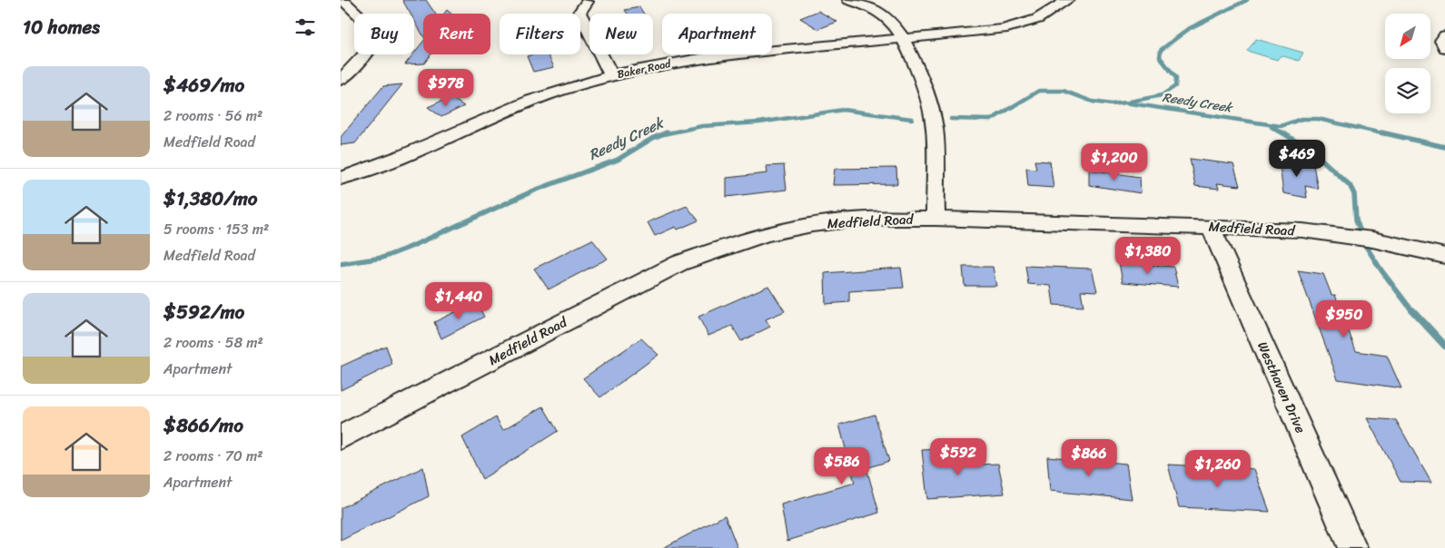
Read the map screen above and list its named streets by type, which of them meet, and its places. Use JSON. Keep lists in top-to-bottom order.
{
  "streets": {
    "street": ["Baker Road", "Medfield Road", "Westhaven Drive"]
  },
  "crossings": [
    ["Medfield Road", "Westhaven Drive"]
  ],
  "water": ["Reedy Creek"],
  "north": "bottom left",
  "page": {
    "heading": "10 homes",
    "chip": [
      "Buy",
      "Rent",
      "Filters",
      "New",
      "Apartment"
    ],
    "list": [
      {
        "name": "$469/mo",
        "note": "2 rooms · 56 m² · Medfield Road"
      },
      {
        "name": "$1,380/mo",
        "note": "5 rooms · 153 m² · Medfield Road"
      },
      {
        "name": "$592/mo",
        "note": "2 rooms · 58 m² · Apartment"
      },
      {
        "name": "$866/mo",
        "note": "2 rooms · 70 m² · Apartment"
      }
    ],
    "price": [
      "$978",
      "$469",
      "$1,200",
      "$1,380",
      "$1,440",
      "$950",
      "$592",
      "$866",
      "$586",
      "$1,260"
    ]
  }
}
